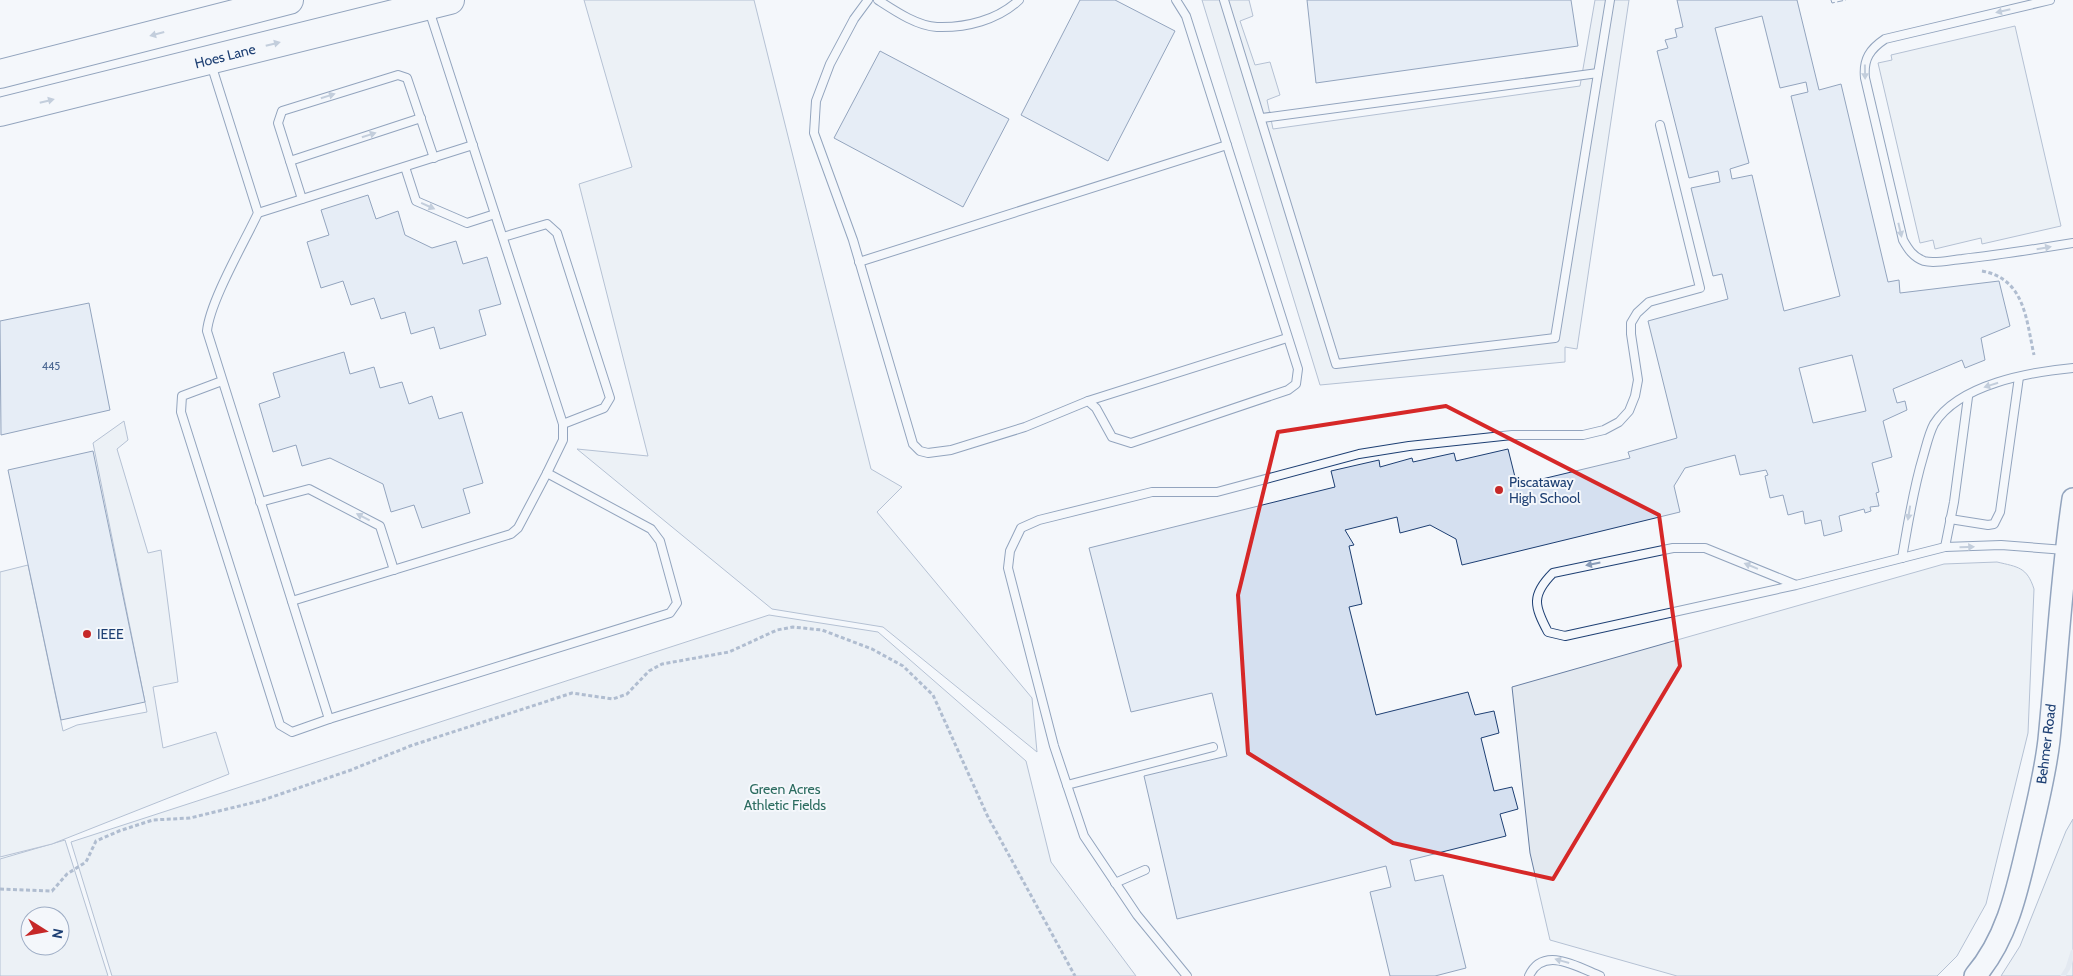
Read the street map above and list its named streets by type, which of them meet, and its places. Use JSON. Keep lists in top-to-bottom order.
{
  "streets": {
    "highway": ["Hoes Lane"],
    "street": ["Behmer Road"]
  },
  "parks": ["Green Acres Athletic Fields"],
  "places": ["Piscataway High School", "IEEE"],
  "house_numbers": ["445"],
  "north": "right"
}
